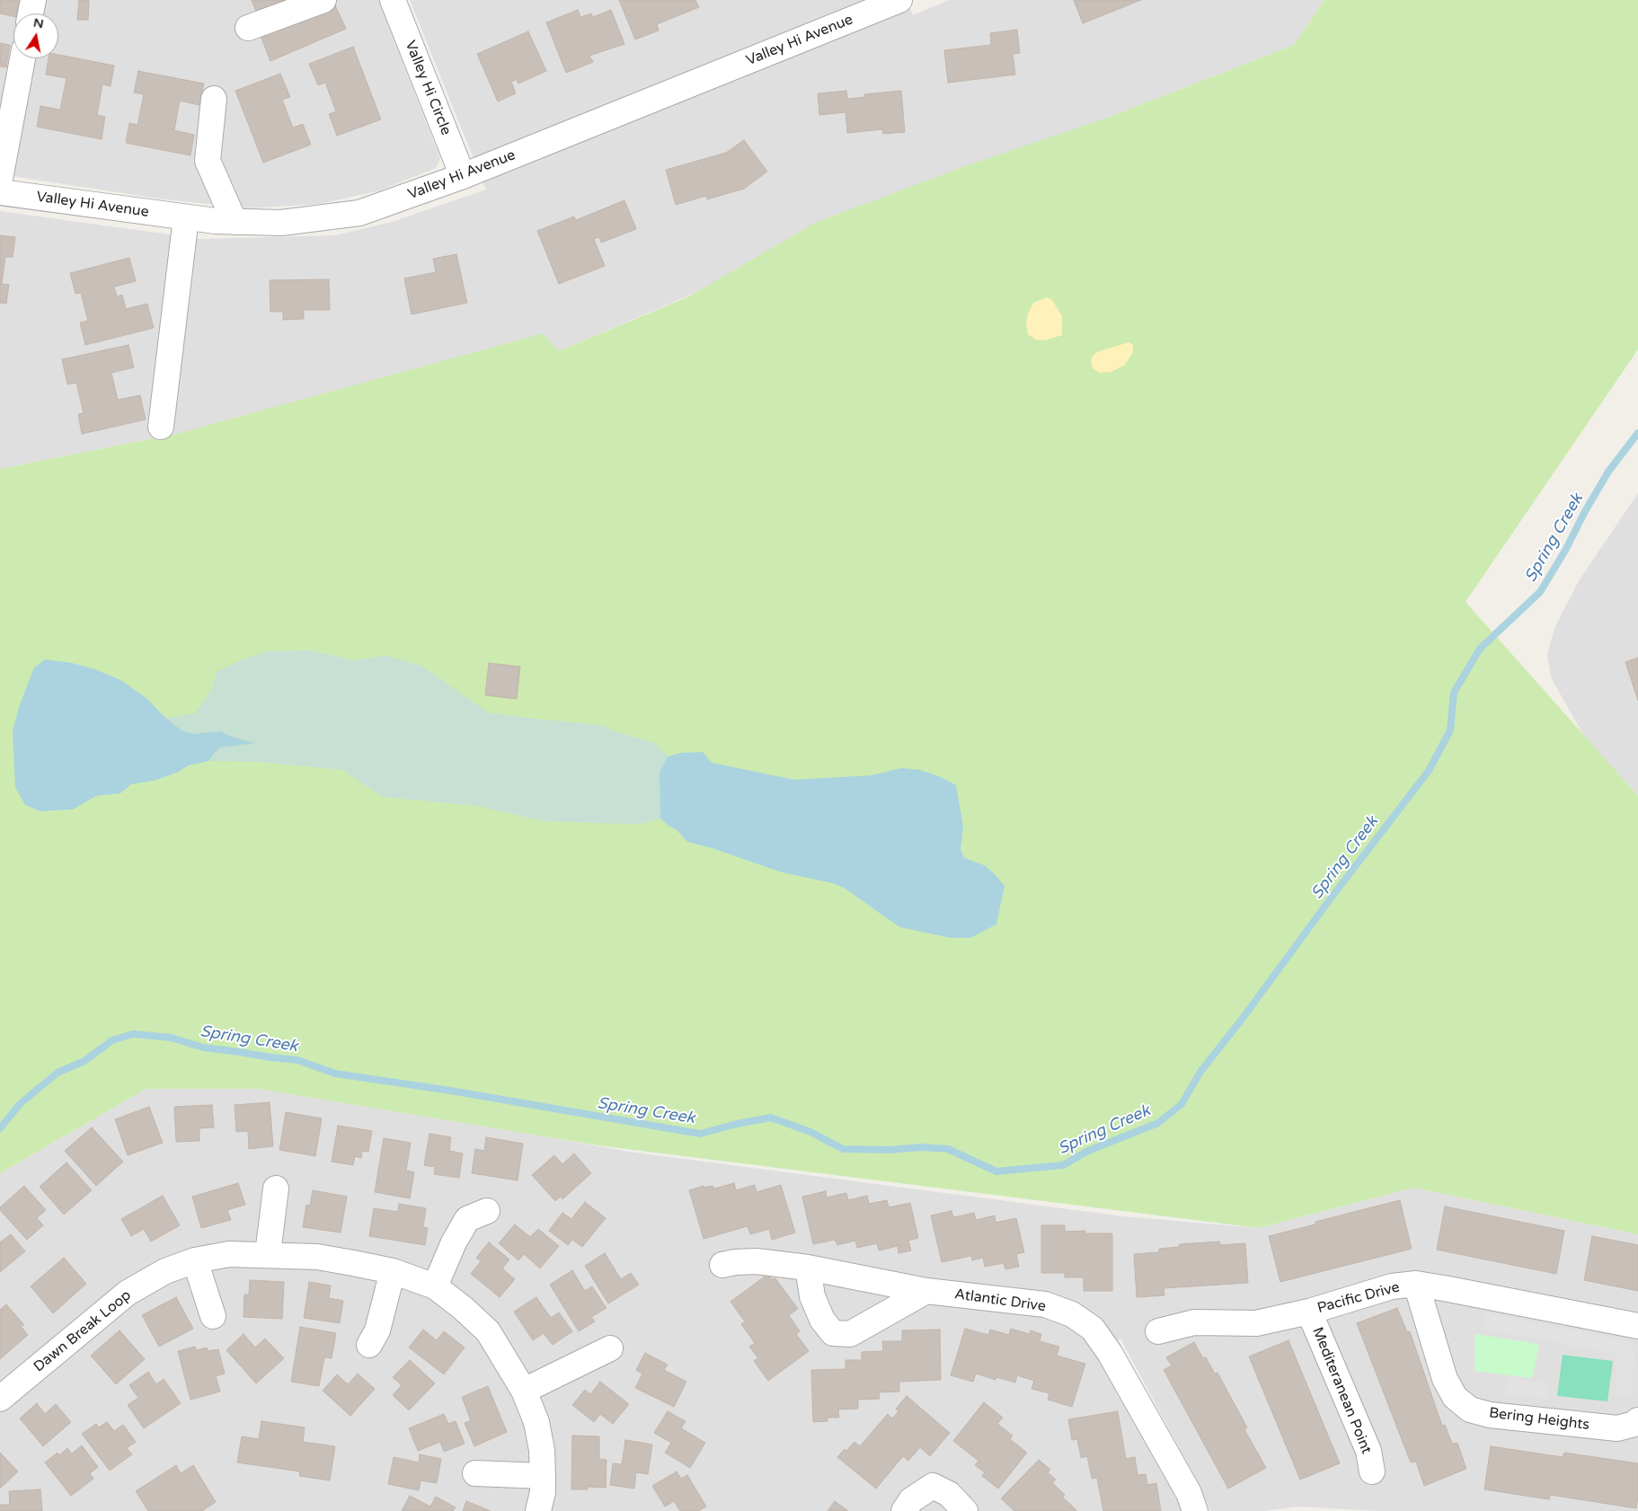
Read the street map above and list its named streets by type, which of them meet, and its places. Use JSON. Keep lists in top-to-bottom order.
{
  "streets": {
    "street": [
      "Valley Hi Avenue",
      "Valley Hi Circle",
      "Pacific Drive",
      "Atlantic Drive",
      "Dawn Break Loop",
      "Mediteranean Point",
      "Bering Heights"
    ]
  },
  "crossings": [
    ["Valley Hi Avenue", "Valley Hi Circle"],
    ["Pacific Drive", "Mediteranean Point"],
    ["Pacific Drive", "Bering Heights"]
  ],
  "water": ["Spring Creek"],
  "north": "top"
}
